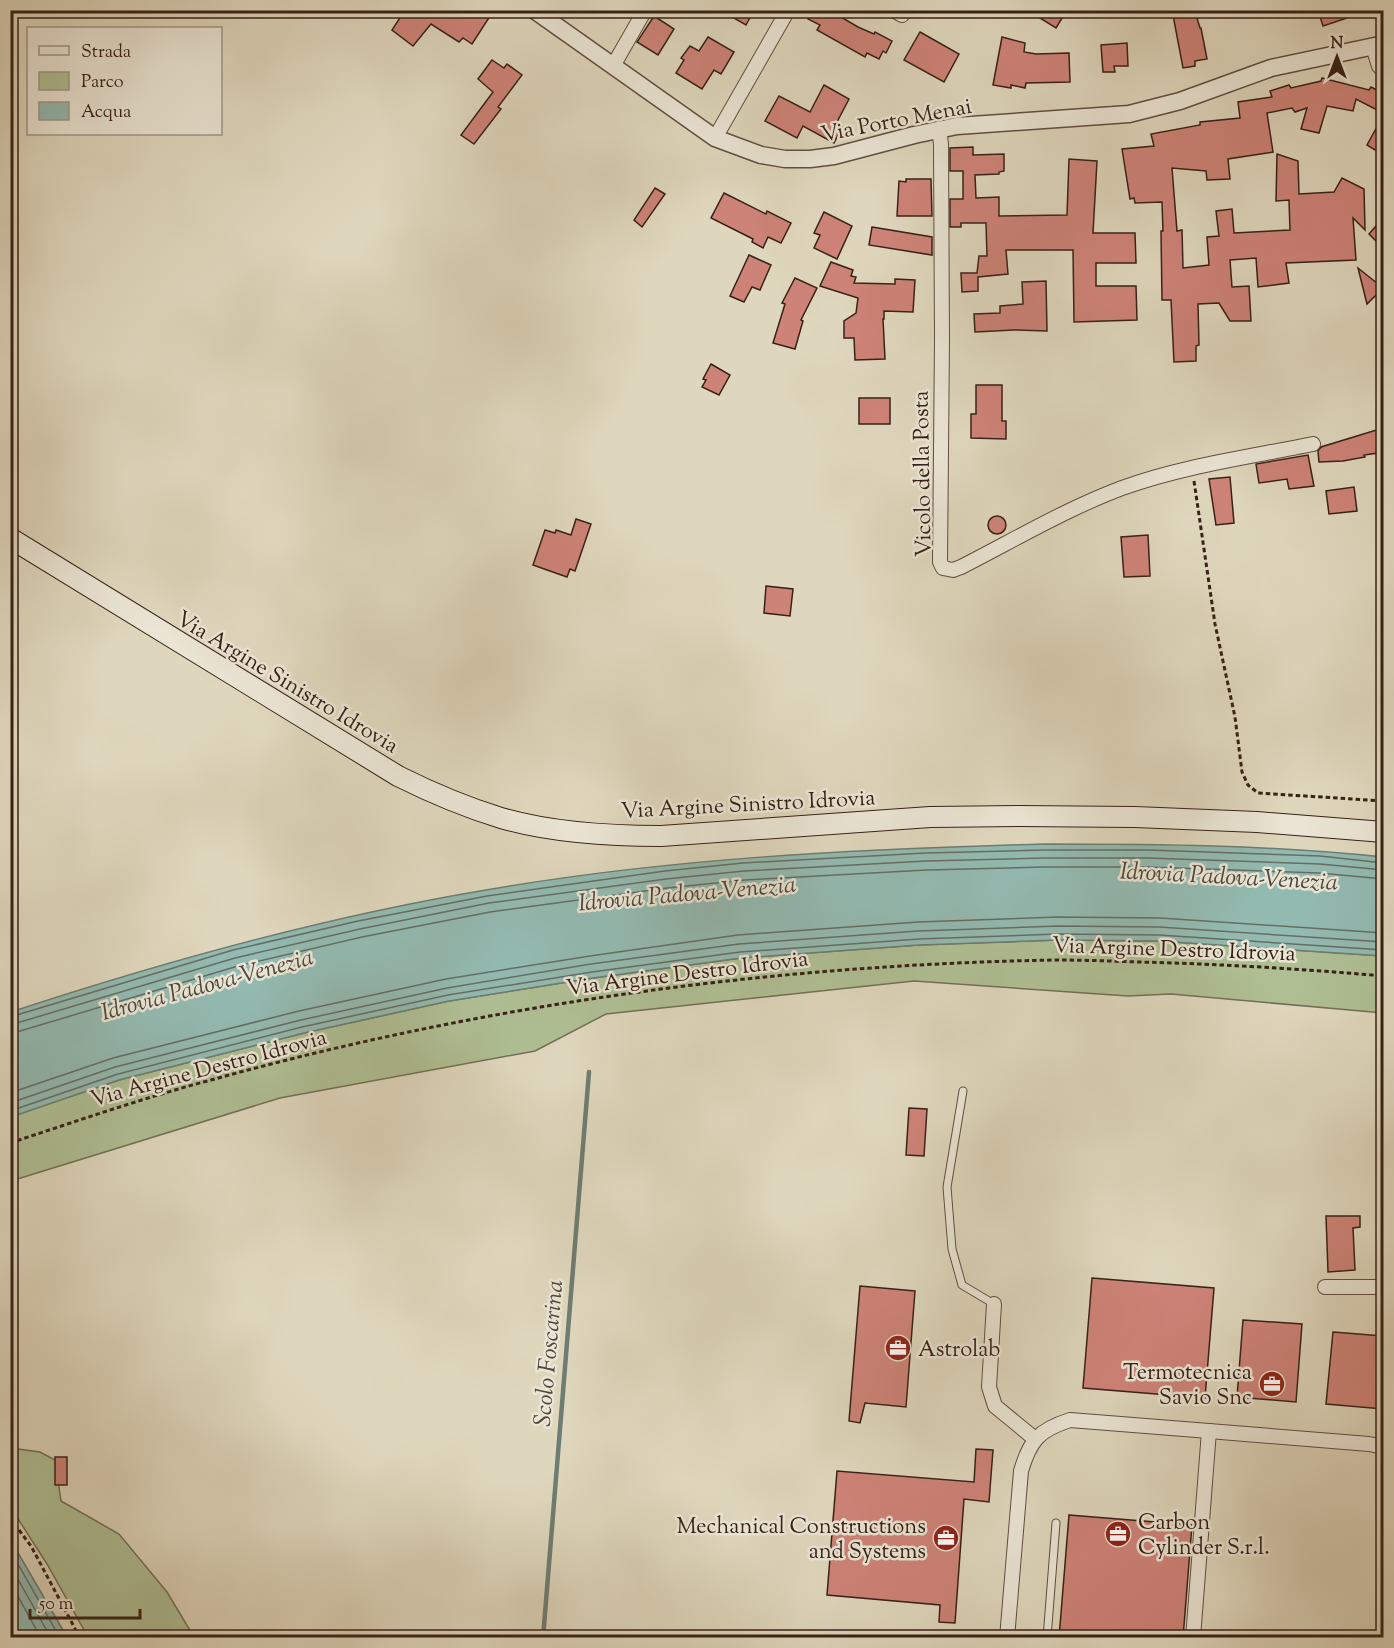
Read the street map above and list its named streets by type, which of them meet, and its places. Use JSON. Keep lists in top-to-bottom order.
{
  "streets": {
    "main road": ["Via Argine Sinistro Idrovia"],
    "street": ["Via Porto Menai", "Vicolo della Posta"],
    "path": ["Via Argine Destro Idrovia"]
  },
  "crossings": [
    ["Via Porto Menai", "Vicolo della Posta"]
  ],
  "water": ["Idrovia Padova-Venezia", "Scolo Foscarina"],
  "places": {
    "office": [
      "Astrolab",
      "Termotecnica Savio Snc",
      "Carbon Cylinder S.r.l.",
      "Mechanical Constructions and Systems"
    ]
  },
  "legend": ["Strada", "Parco", "Acqua"],
  "scale_bar": "50 m",
  "north": "top"
}
